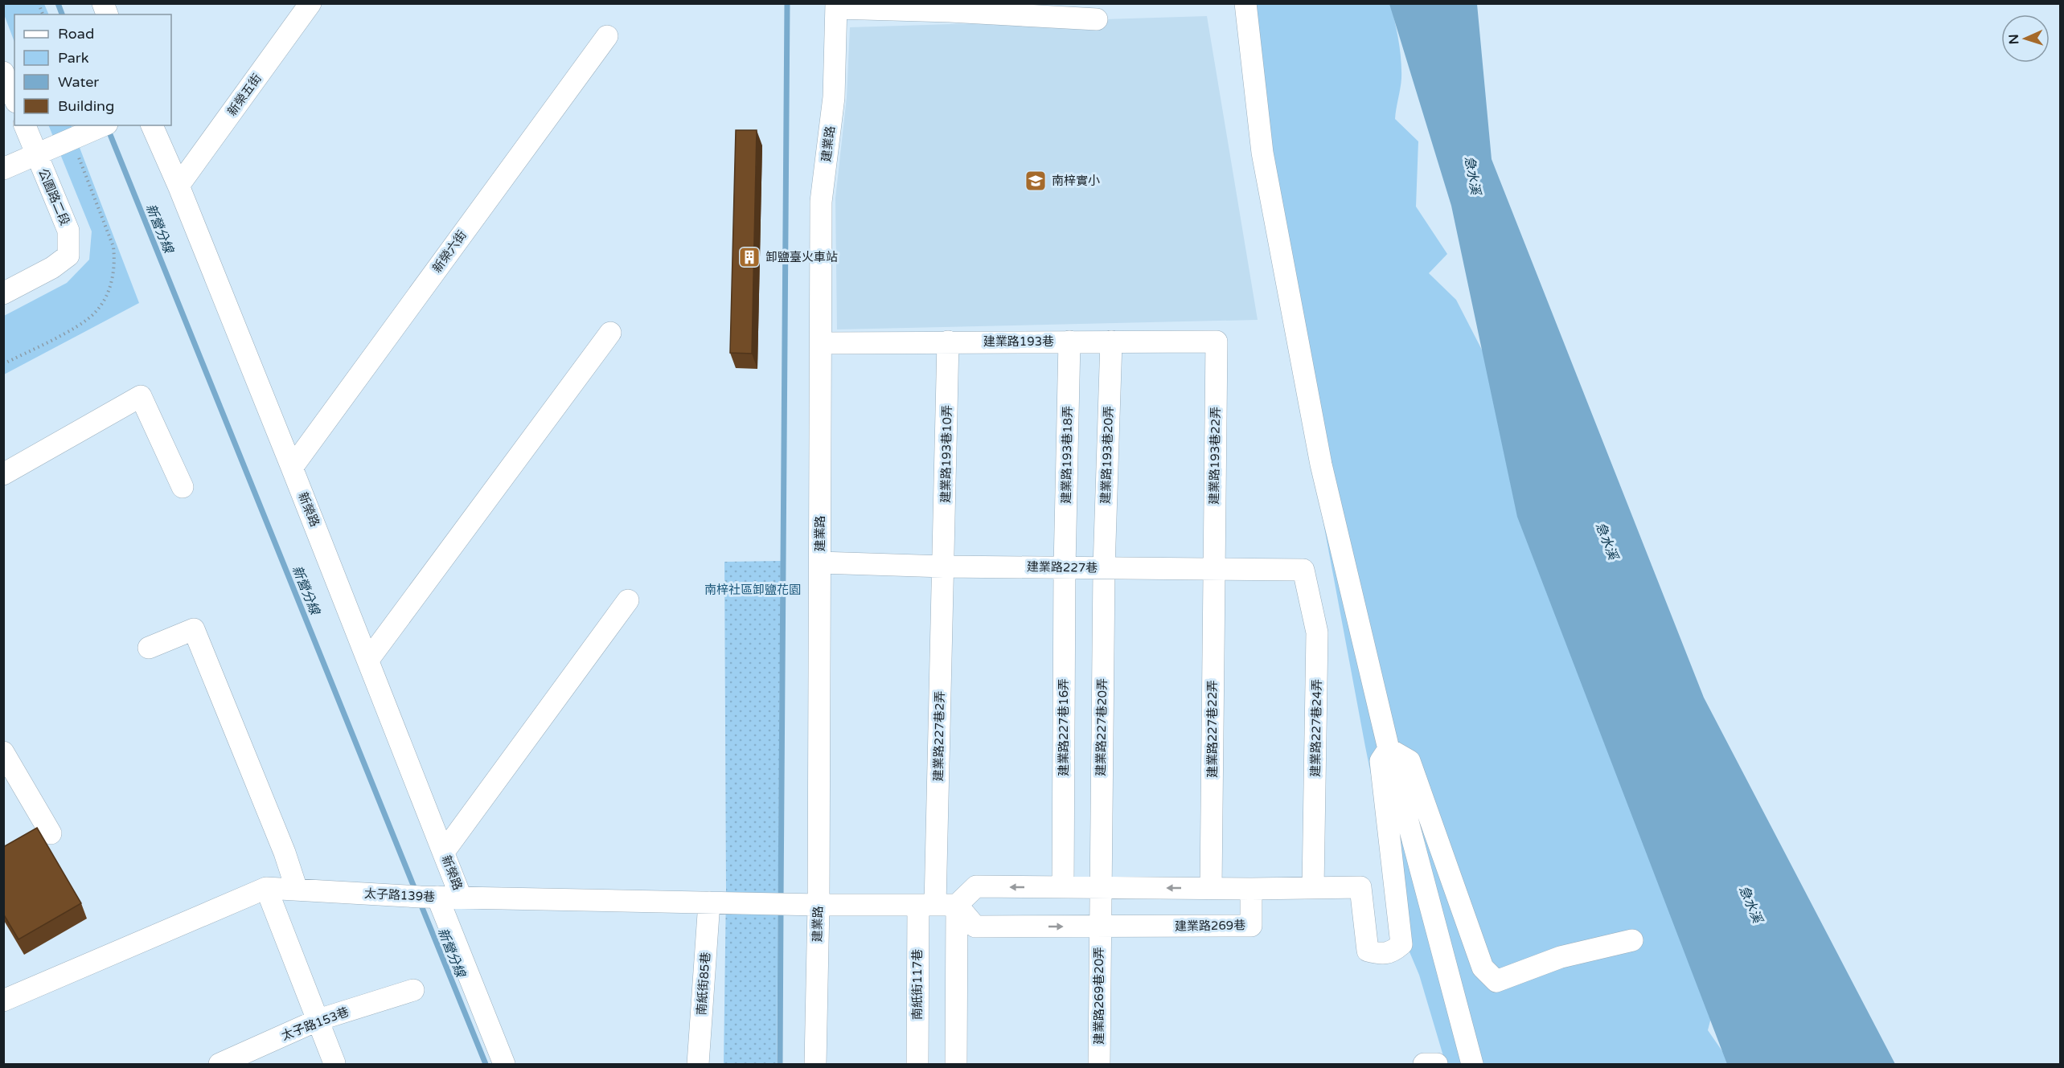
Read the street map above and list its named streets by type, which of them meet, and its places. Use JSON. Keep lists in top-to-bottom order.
{
  "streets": {
    "street": [
      "新榮五街",
      "建業路",
      "公園路二段",
      "新榮六街",
      "建業路193巷",
      "建業路193巷10弄",
      "建業路193巷18弄",
      "建業路193巷20弄",
      "建業路193巷22弄",
      "新榮路",
      "建業路227巷",
      "建業路227巷16弄",
      "建業路227巷20弄",
      "建業路227巷24弄",
      "建業路227巷22弄",
      "建業路227巷2弄",
      "太子路139巷",
      "建業路269巷",
      "南紙街85巷",
      "南紙街117巷",
      "建業路269巷20弄",
      "太子路153巷"
    ]
  },
  "crossings": [
    ["新榮五街", "新榮路"],
    ["建業路", "建業路193巷"],
    ["建業路", "建業路227巷"],
    ["建業路", "太子路139巷"],
    ["新榮六街", "新榮路"],
    ["建業路193巷", "建業路193巷10弄"],
    ["建業路193巷", "建業路193巷18弄"],
    ["建業路193巷", "建業路193巷20弄"],
    ["建業路193巷", "建業路193巷22弄"],
    ["建業路193巷10弄", "建業路227巷"],
    ["建業路193巷10弄", "建業路227巷2弄"],
    ["建業路193巷18弄", "建業路227巷"],
    ["建業路193巷18弄", "建業路227巷16弄"],
    ["建業路193巷20弄", "建業路227巷"],
    ["建業路193巷20弄", "建業路227巷20弄"],
    ["建業路193巷22弄", "建業路227巷"],
    ["建業路193巷22弄", "建業路227巷22弄"],
    ["新榮路", "太子路139巷"],
    ["建業路227巷", "建業路227巷16弄"],
    ["建業路227巷", "建業路227巷20弄"],
    ["建業路227巷", "建業路227巷24弄"],
    ["建業路227巷", "建業路227巷22弄"],
    ["建業路227巷", "建業路227巷2弄"],
    ["建業路227巷20弄", "建業路269巷"],
    ["建業路227巷20弄", "建業路269巷20弄"],
    ["建業路227巷2弄", "南紙街117巷"],
    ["太子路139巷", "南紙街85巷"],
    ["建業路269巷", "建業路269巷20弄"]
  ],
  "water": ["急水溪", "新營分線"],
  "parks": ["南梓社區卸鹽花園"],
  "places": {
    "school or university": ["南梓實小"],
    "building": ["卸鹽臺火車站"]
  },
  "legend": [
    "Road",
    "Park",
    "Water",
    "Building"
  ],
  "north": "left"
}
